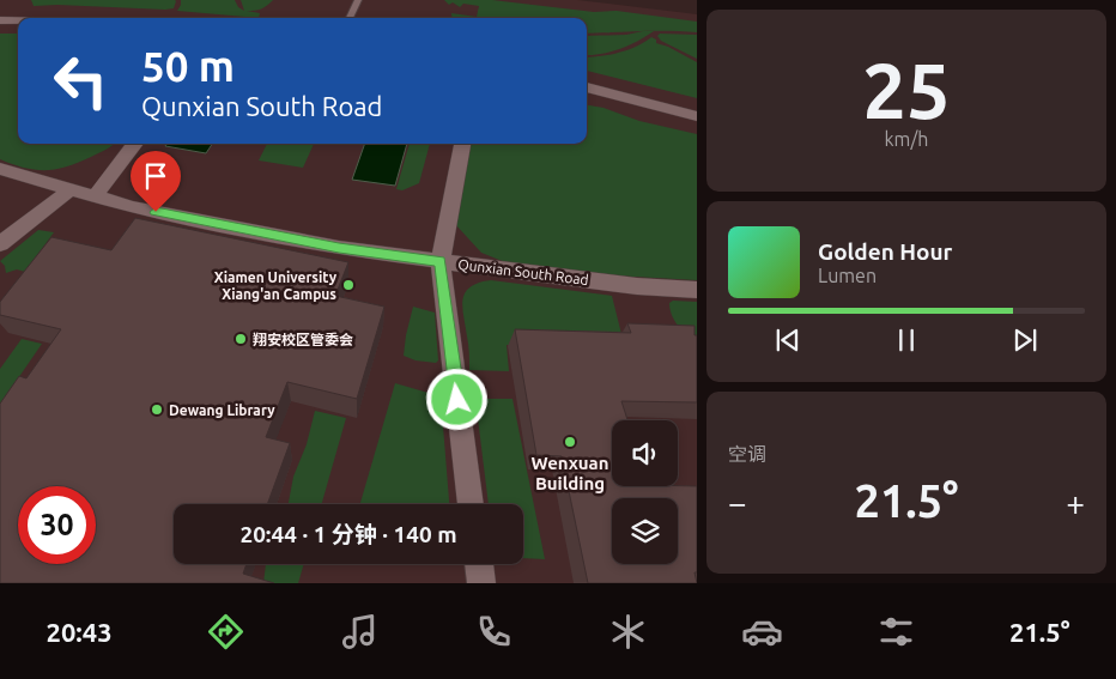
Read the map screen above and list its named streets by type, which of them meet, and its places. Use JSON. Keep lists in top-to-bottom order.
{
  "streets": {
    "street": ["Qunxian South Road"]
  },
  "places": [
    "Xiamen University Xiang'an Campus",
    "翔安校区管委会",
    "Dewang Library",
    "Wenxuan Building"
  ],
  "page": {
    "tile": [
      ["25", "km/h"],
      "空调"
    ],
    "turn": ["50 m", "Qunxian South Road"],
    "song": ["Golden Hour", "Lumen"],
    "heat": ["−", "21.5°", "+"],
    "limit": "30",
    "trip": "20:44 · 1 分钟 · 140 m",
    "tabs": ["20:43", "21.5°"]
  }
}
